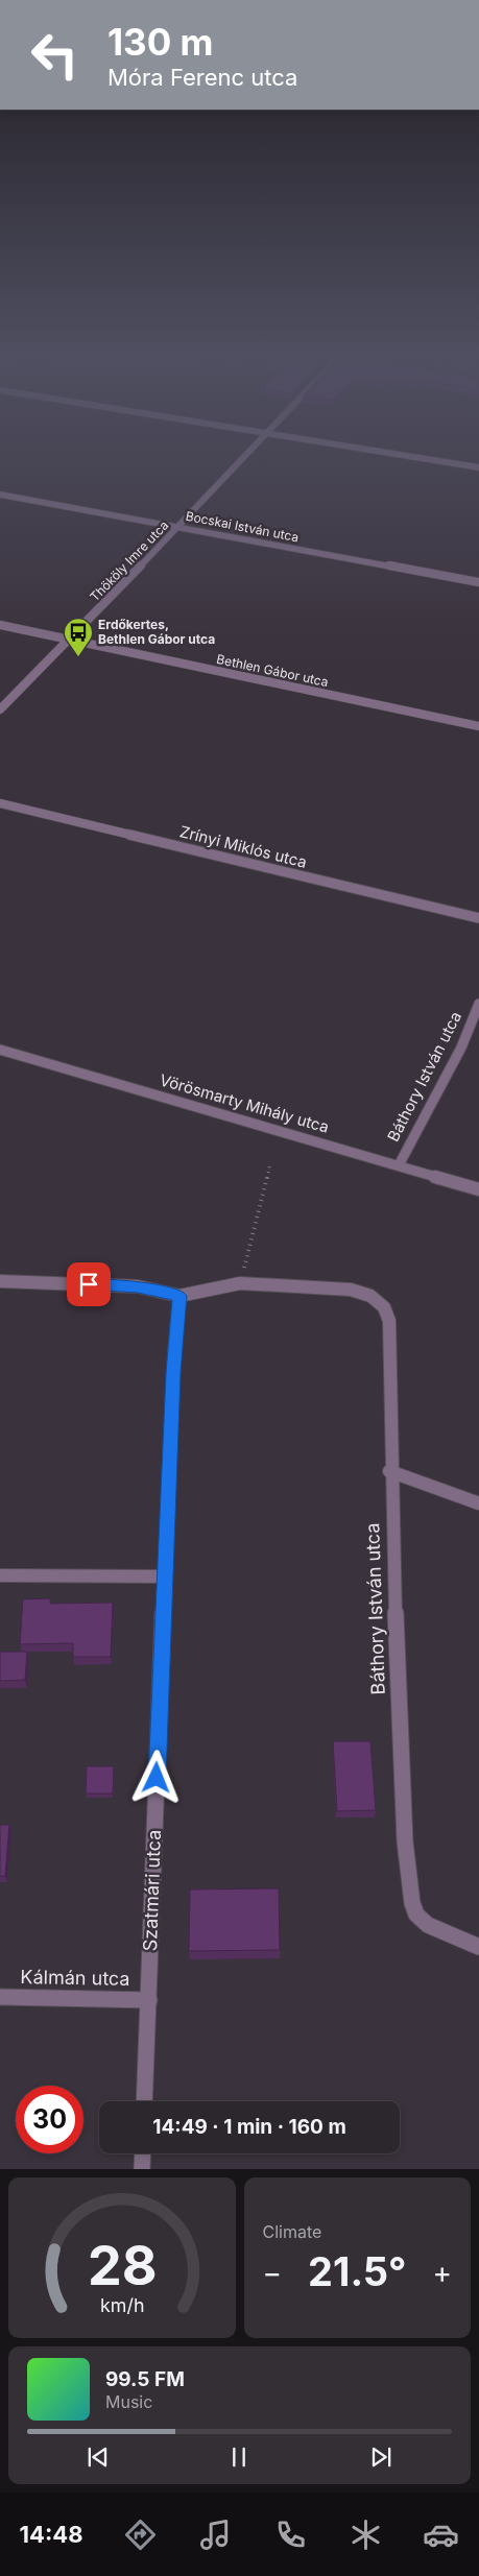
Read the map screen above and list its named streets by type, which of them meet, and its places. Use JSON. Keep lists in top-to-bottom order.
{
  "streets": {
    "street": [
      "Bocskai István utca",
      "Thököly Imre utca",
      "Bethlen Gábor utca",
      "Zrínyi Miklós utca",
      "Báthory István utca",
      "Vörösmarty Mihály utca",
      "Szatmári utca",
      "Kálmán utca"
    ]
  },
  "crossings": [
    ["Bocskai István utca", "Thököly Imre utca"],
    ["Thököly Imre utca", "Bethlen Gábor utca"],
    ["Báthory István utca", "Vörösmarty Mihály utca"],
    ["Szatmári utca", "Kálmán utca"]
  ],
  "places": {
    "bus stop": ["Erdőkertes, Bethlen Gábor utca"]
  },
  "page": {
    "turn": ["130 m", "Móra Ferenc utca"],
    "limit": "30",
    "trip": "14:49 · 1 min · 160 m",
    "tile": "Climate",
    "heat": ["−", "21.5°", "+"],
    "song": ["99.5 FM", "Music"],
    "tabs": "14:48",
    "gauge": ["28", "km/h"]
  }
}
